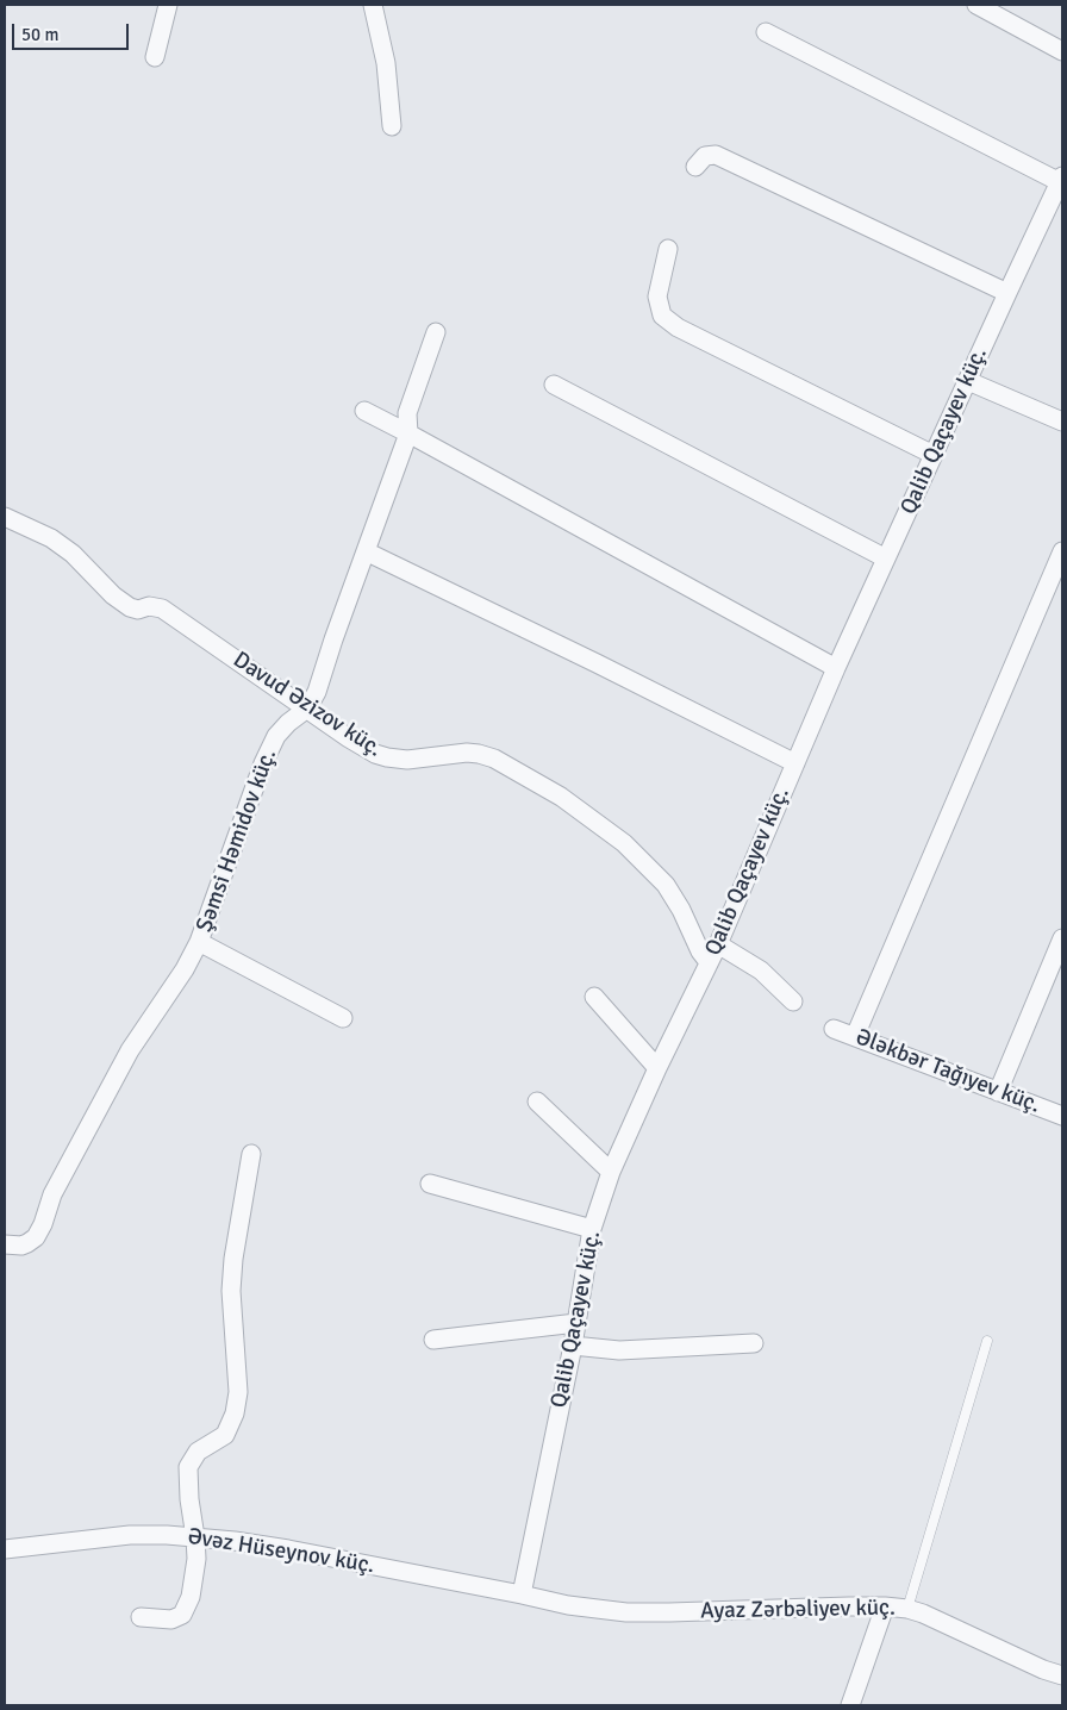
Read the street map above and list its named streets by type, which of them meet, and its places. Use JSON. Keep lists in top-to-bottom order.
{
  "streets": {
    "street": [
      "Qalib Qaçayev küç.",
      "Davud Əzizov küç.",
      "Şəmsi Həmidov küç.",
      "Ələkbər Tağıyev küç.",
      "Əvəz Hüseynov küç.",
      "Ayaz Zərbəliyev küç."
    ]
  },
  "crossings": [
    ["Qalib Qaçayev küç.", "Davud Əzizov küç."],
    ["Qalib Qaçayev küç.", "Əvəz Hüseynov küç."],
    ["Qalib Qaçayev küç.", "Ayaz Zərbəliyev küç."],
    ["Davud Əzizov küç.", "Şəmsi Həmidov küç."],
    ["Əvəz Hüseynov küç.", "Ayaz Zərbəliyev küç."]
  ],
  "scale_bar": "50 m"
}
